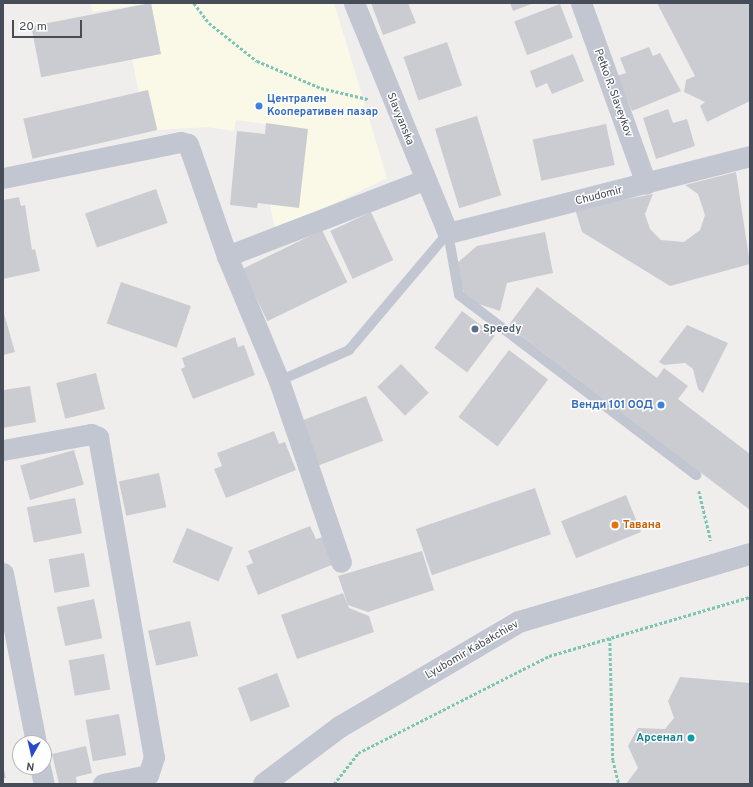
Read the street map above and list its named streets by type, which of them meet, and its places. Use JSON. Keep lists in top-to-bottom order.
{
  "streets": {
    "street": [
      "Petko R. Slaveykov",
      "Slavyanska",
      "Chudomir",
      "Lyubomir Kabakchiev"
    ]
  },
  "crossings": [
    ["Petko R. Slaveykov", "Chudomir"],
    ["Slavyanska", "Chudomir"]
  ],
  "places": [
    "Централен Кооперативен пазар",
    "Speedy",
    "Венди 101 ООД",
    "Тавана",
    "Арсенал"
  ],
  "scale_bar": "20 m",
  "north": "bottom"
}
